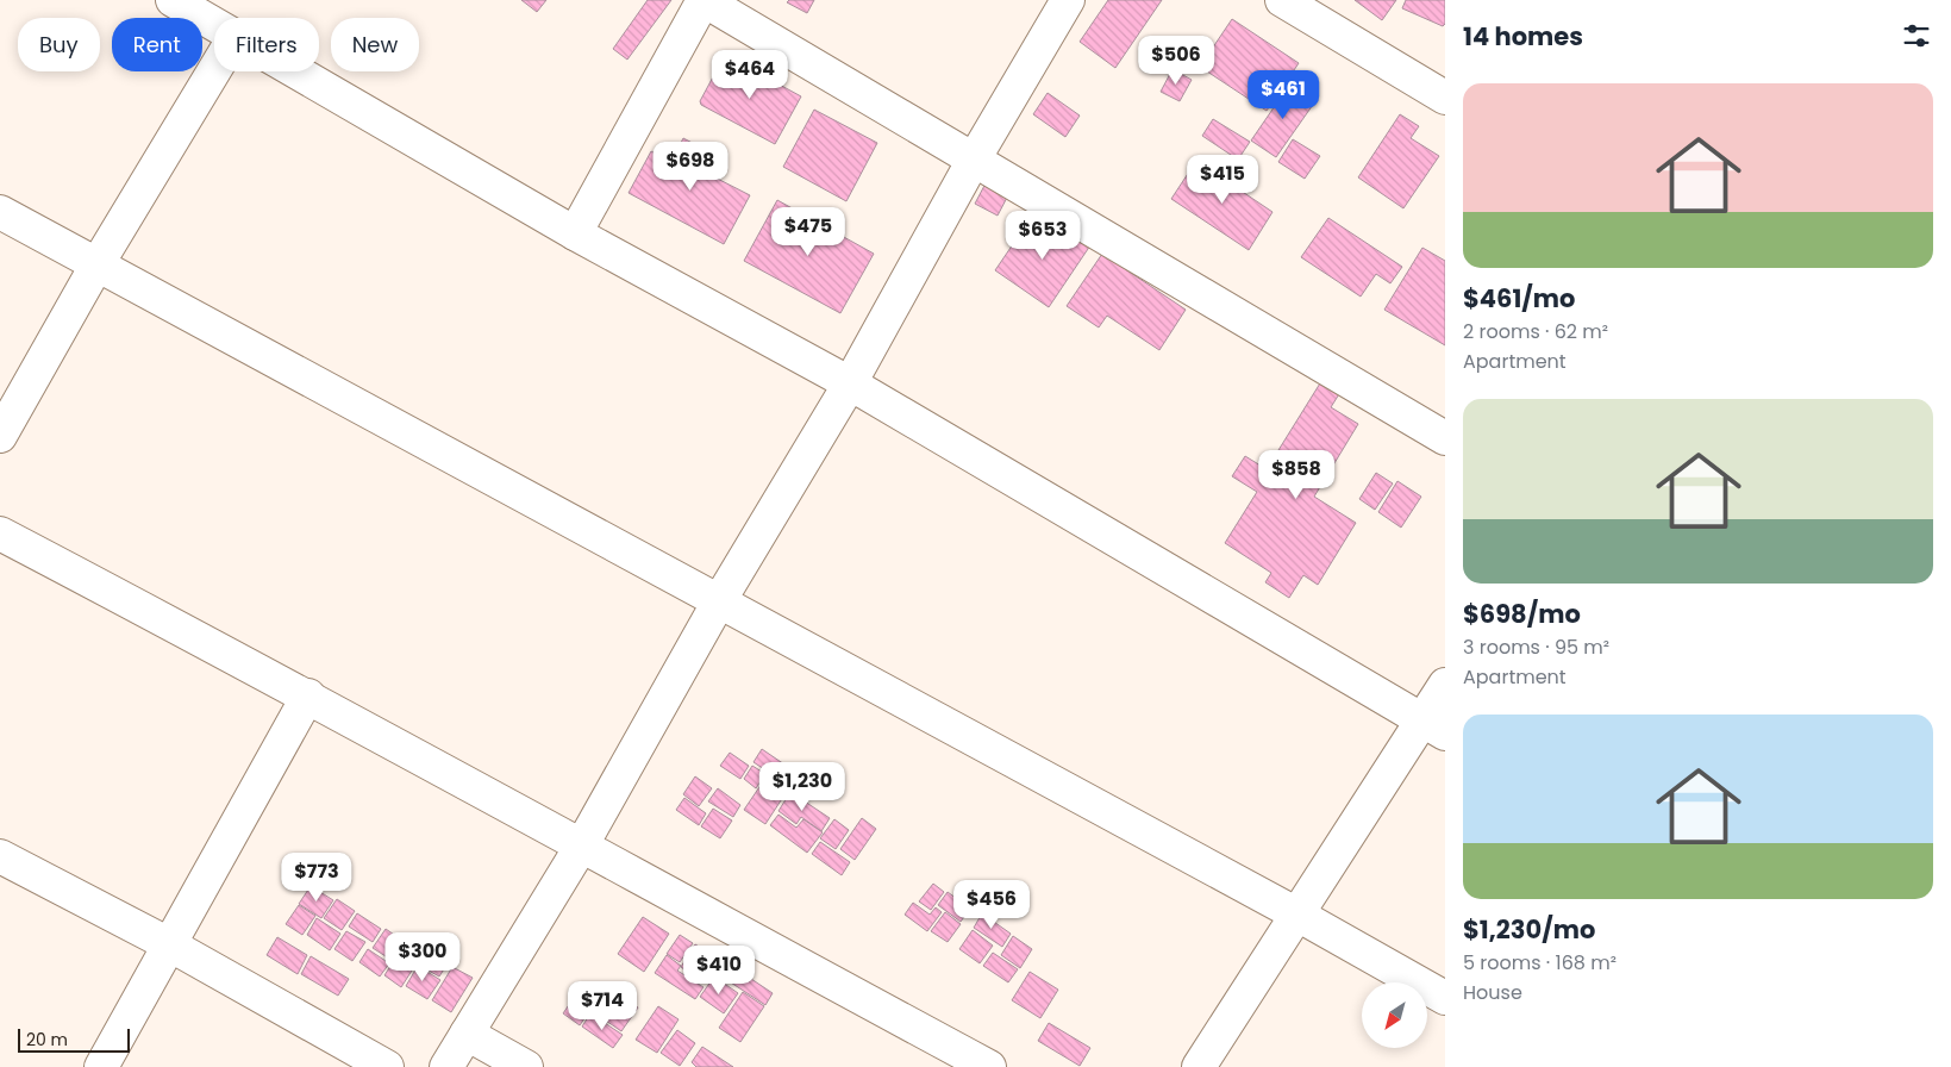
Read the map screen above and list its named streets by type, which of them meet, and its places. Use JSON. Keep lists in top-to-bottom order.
{
  "scale_bar": "20 m",
  "north": "bottom left",
  "page": {
    "heading": "14 homes",
    "chip": [
      "Buy",
      "Rent",
      "Filters",
      "New"
    ],
    "price": [
      "$506",
      "$464",
      "$461",
      "$698",
      "$415",
      "$475",
      "$653",
      "$858",
      "$1,230",
      "$773",
      "$456",
      "$300",
      "$410",
      "$714"
    ],
    "list": [
      {
        "name": "$461/mo",
        "note": "2 rooms · 62 m² · Apartment"
      },
      {
        "name": "$698/mo",
        "note": "3 rooms · 95 m² · Apartment"
      },
      {
        "name": "$1,230/mo",
        "note": "5 rooms · 168 m² · House"
      }
    ],
    "scale": "20 m"
  }
}
